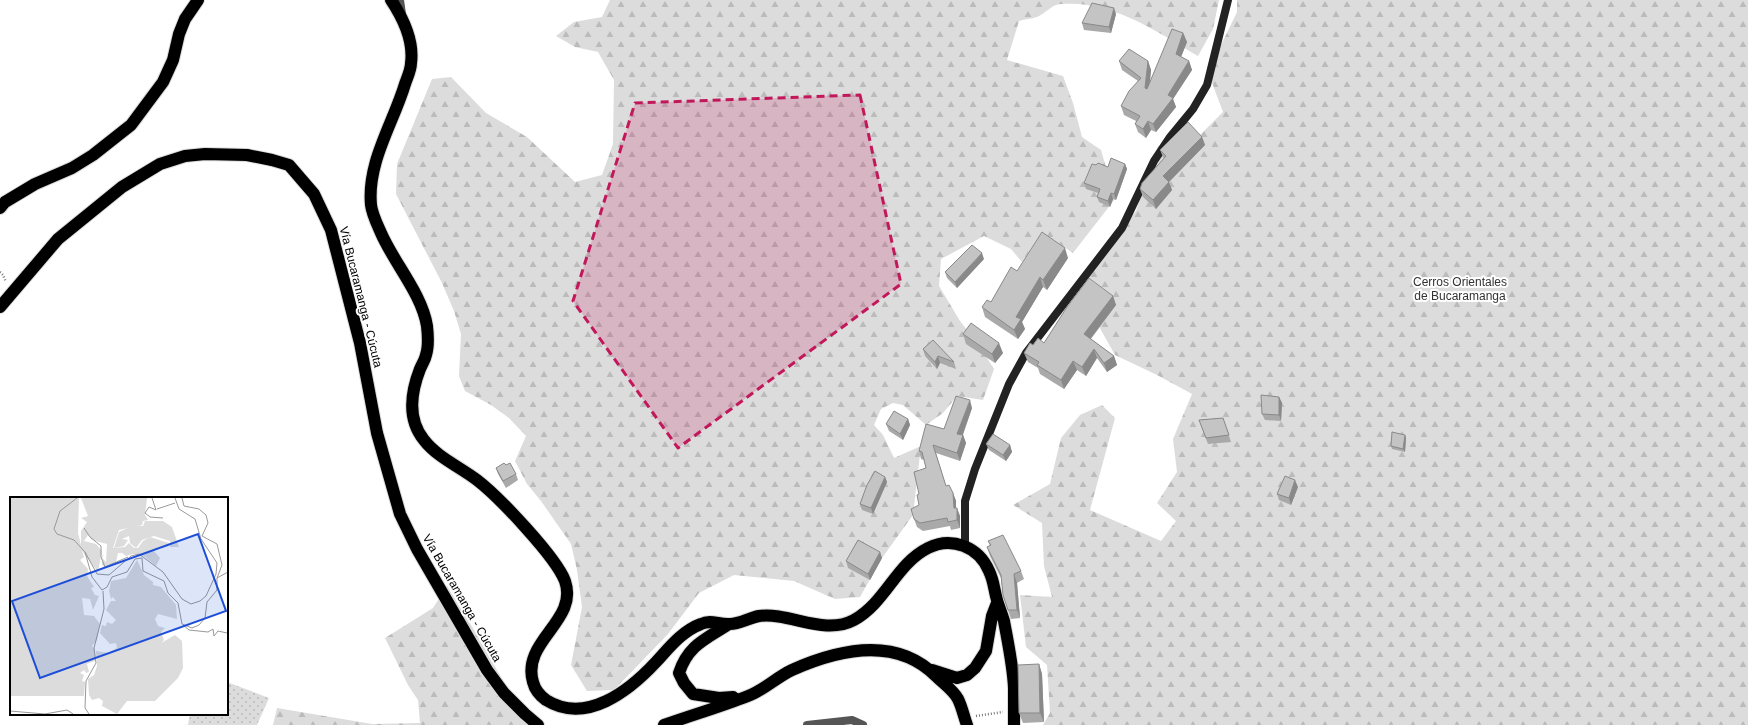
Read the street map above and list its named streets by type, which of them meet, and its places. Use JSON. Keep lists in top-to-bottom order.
{
  "streets": {
    "highway": ["Vía Bucaramanga - Cúcuta"]
  },
  "parks": ["Cerros Orientales de Bucaramanga"]
}
